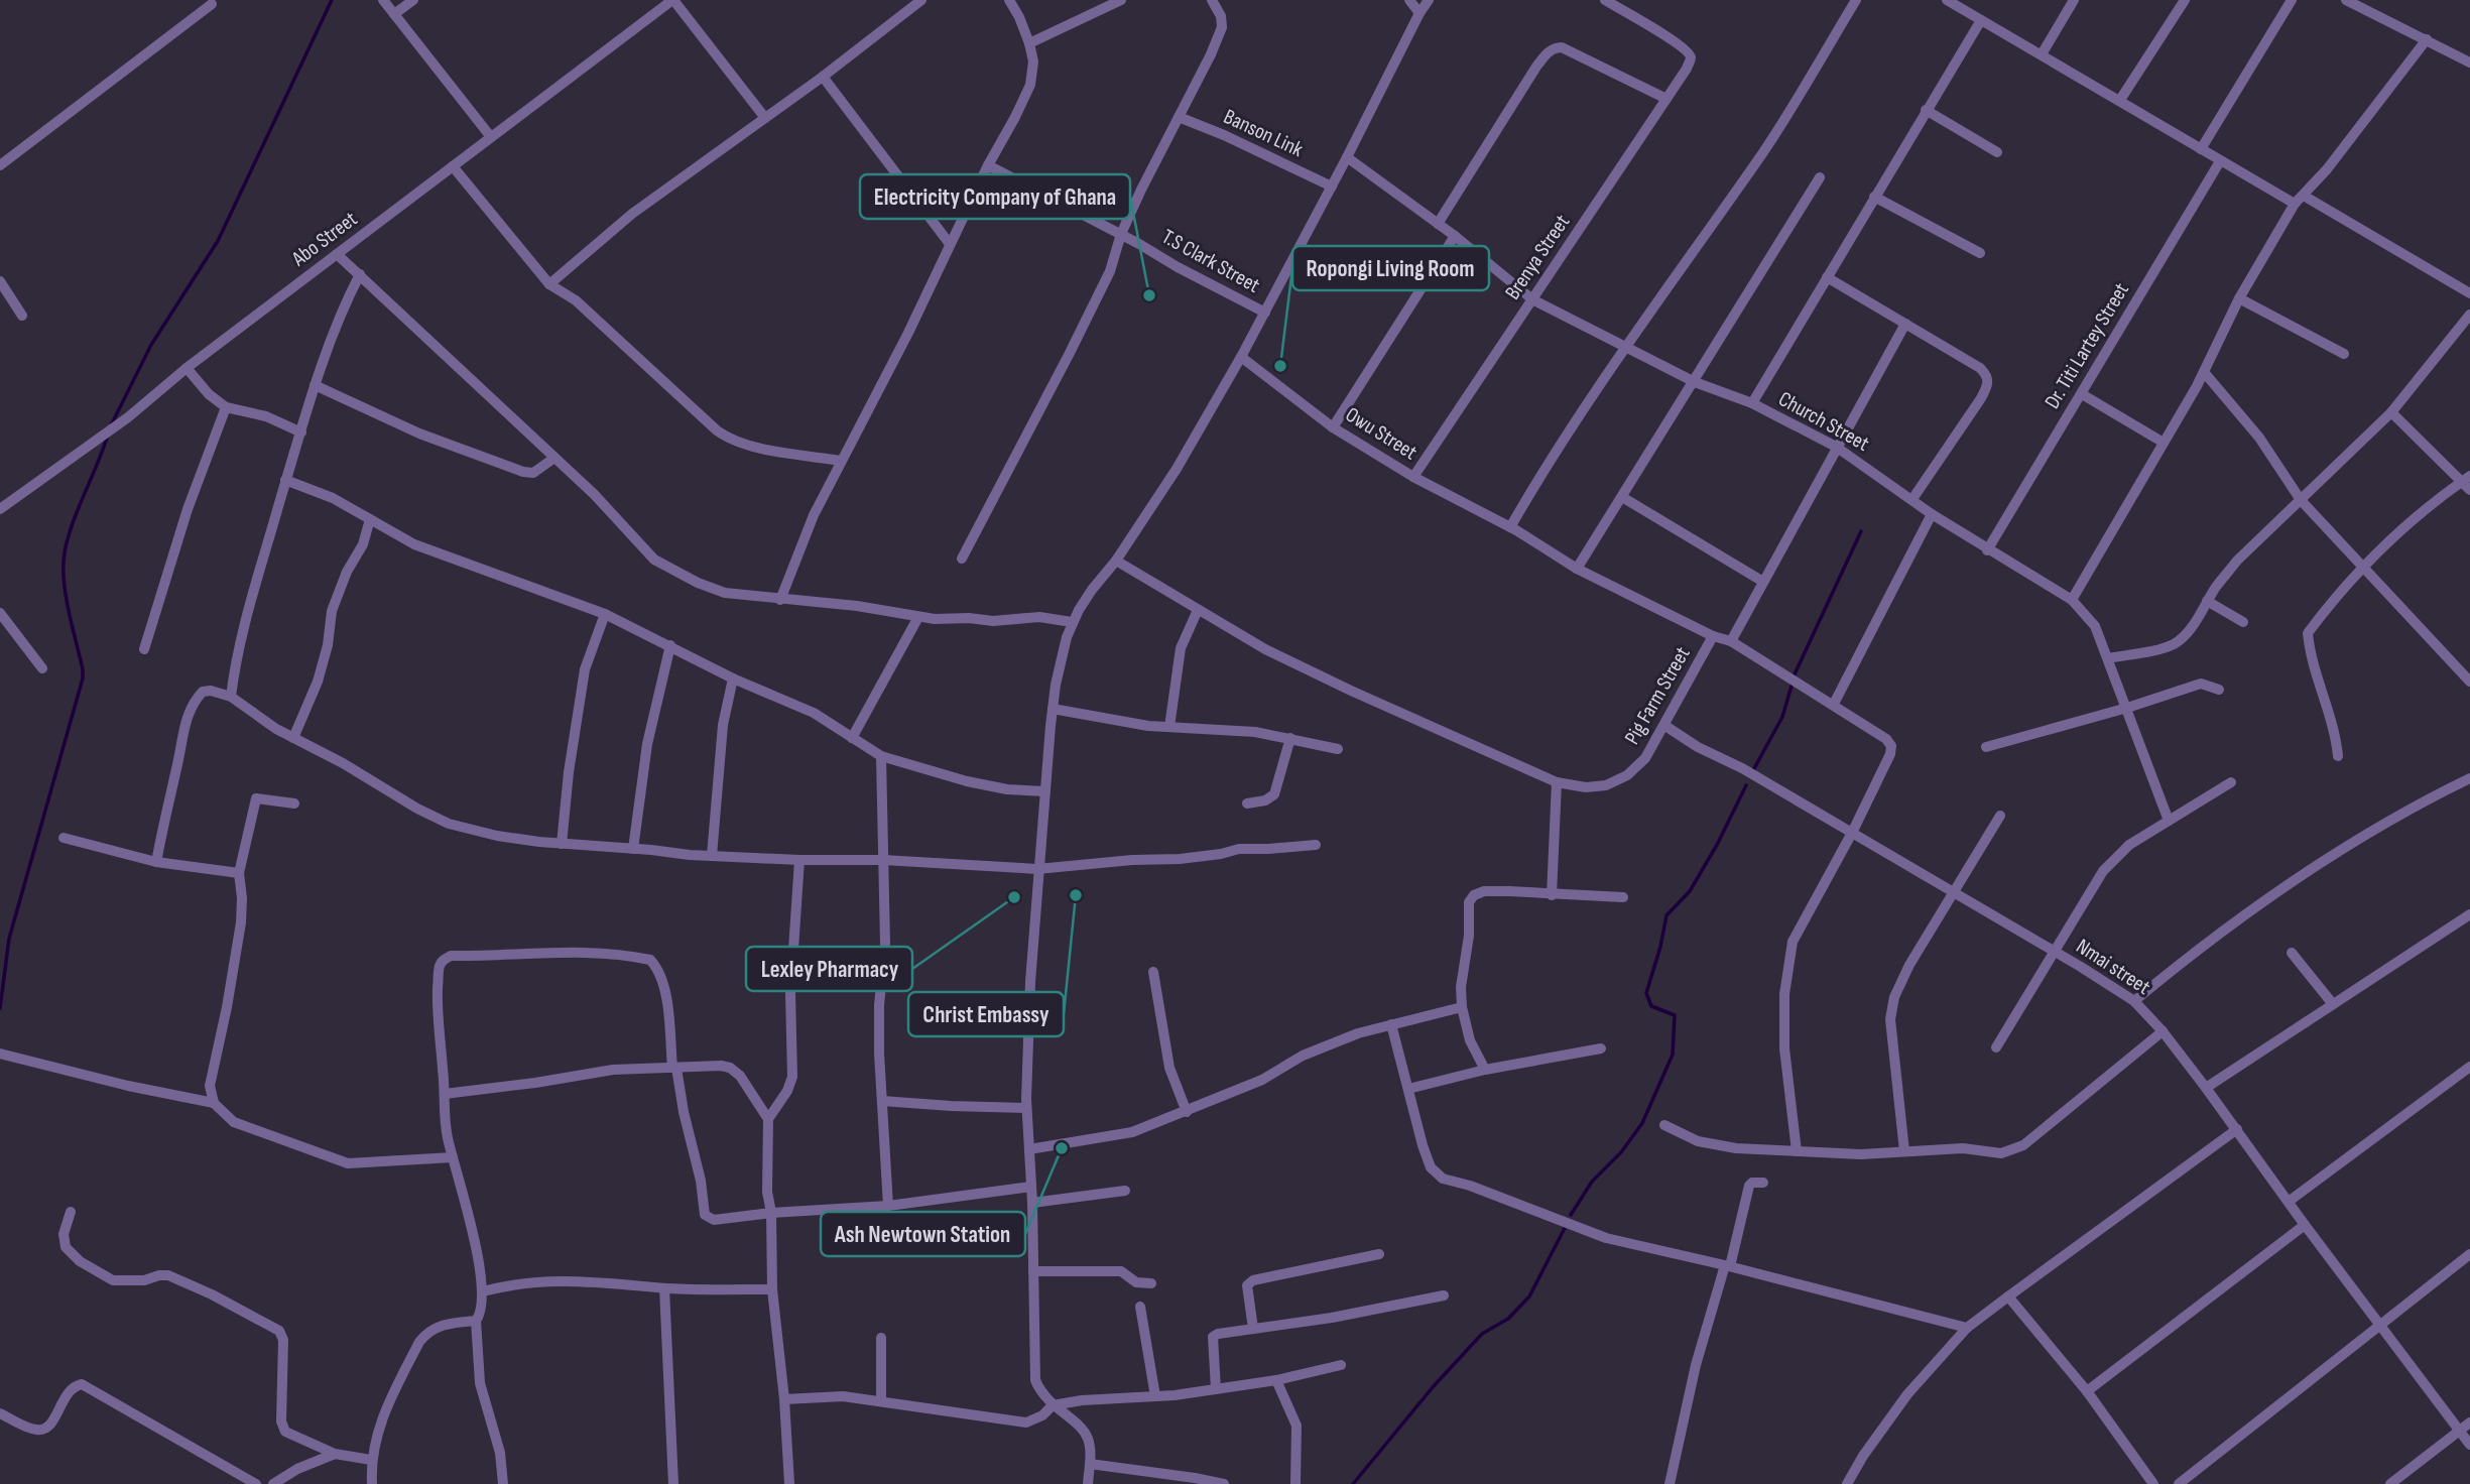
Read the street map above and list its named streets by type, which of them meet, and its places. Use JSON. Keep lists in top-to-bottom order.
{
  "streets": {
    "street": [
      "Banson Link",
      "Abo Street",
      "Brenya Street",
      "T.S Clark Street",
      "Dr. Titi Lartey Street",
      "Church Street",
      "Owu Street",
      "Pig Farm Street",
      "Nmai street"
    ]
  },
  "crossings": [
    ["Brenya Street", "Church Street"],
    ["Brenya Street", "Owu Street"],
    ["Dr. Titi Lartey Street", "Church Street"],
    ["Owu Street", "Pig Farm Street"],
    ["Pig Farm Street", "Nmai street"]
  ],
  "places": [
    "Electricity Company of Ghana",
    "Ropongi Living Room",
    "Christ Embassy",
    "Lexley Pharmacy",
    "Ash Newtown Station"
  ]
}
